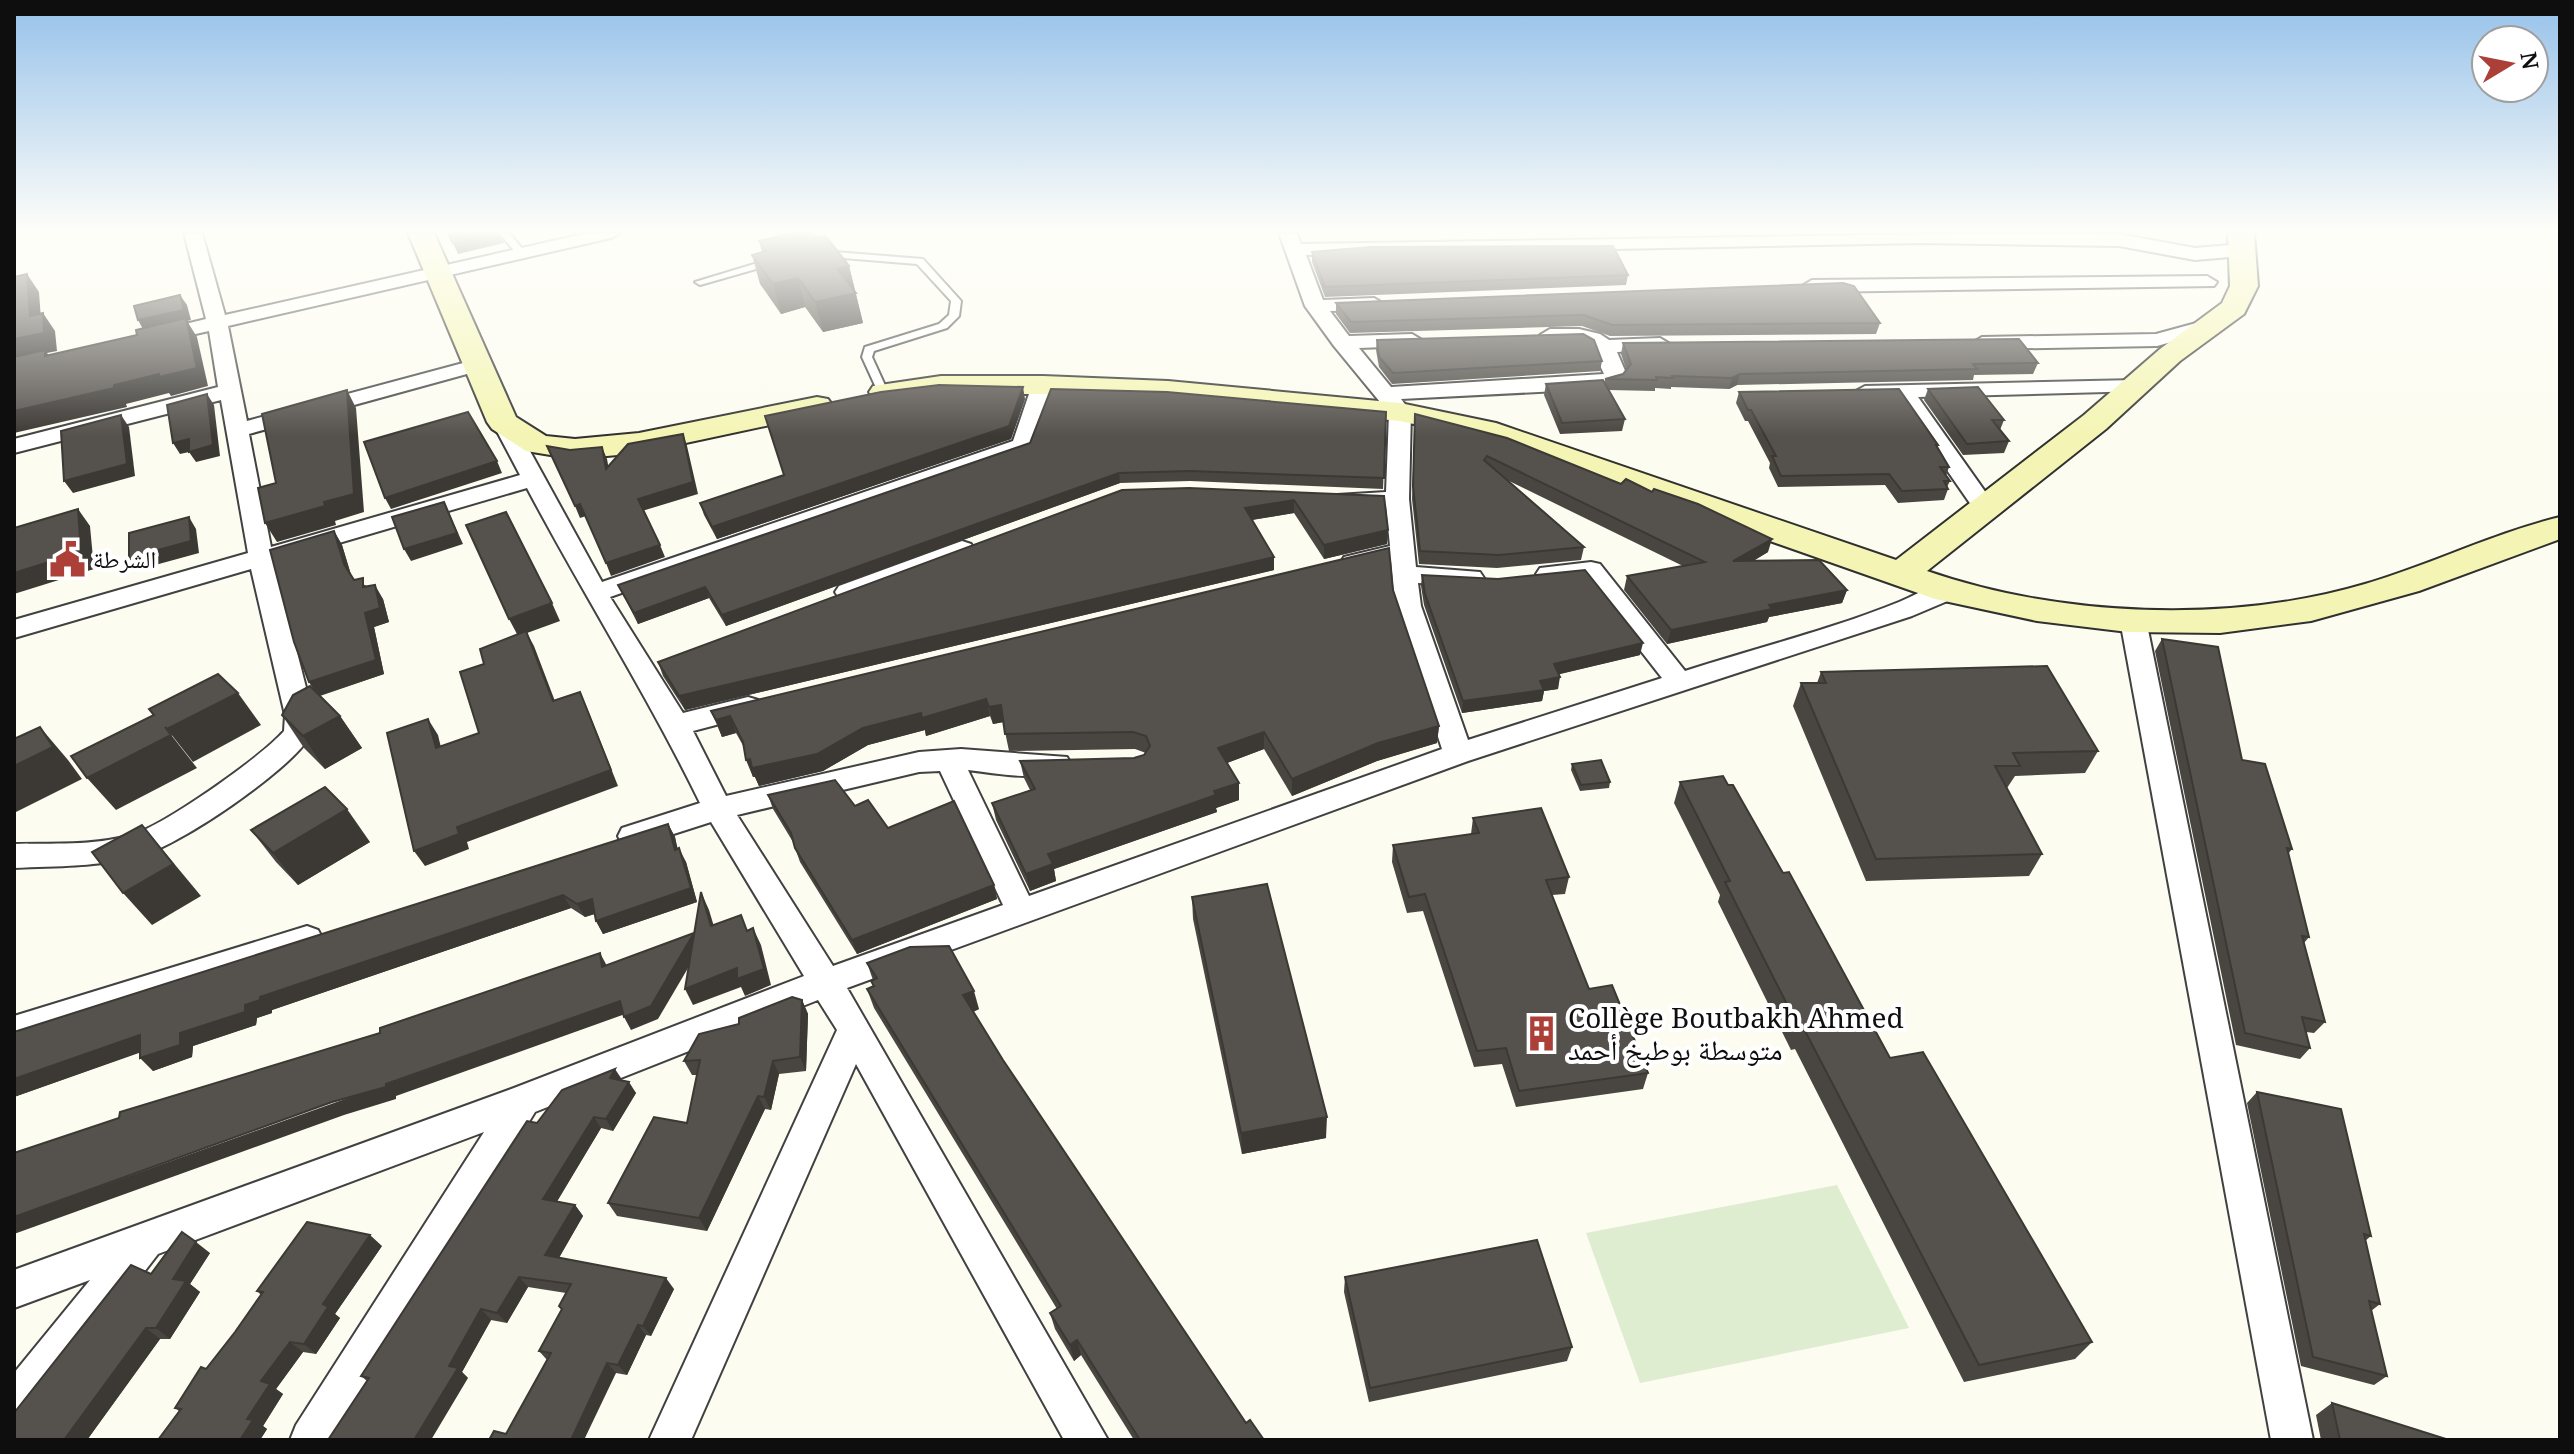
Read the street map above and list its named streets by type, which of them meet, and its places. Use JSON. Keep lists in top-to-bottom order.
{
  "places": {
    "public building": ["الشرطة"],
    "building": ["Collège Boutbakh Ahmed متوسطة بوطبخ أحمد"]
  },
  "north": "right"
}
